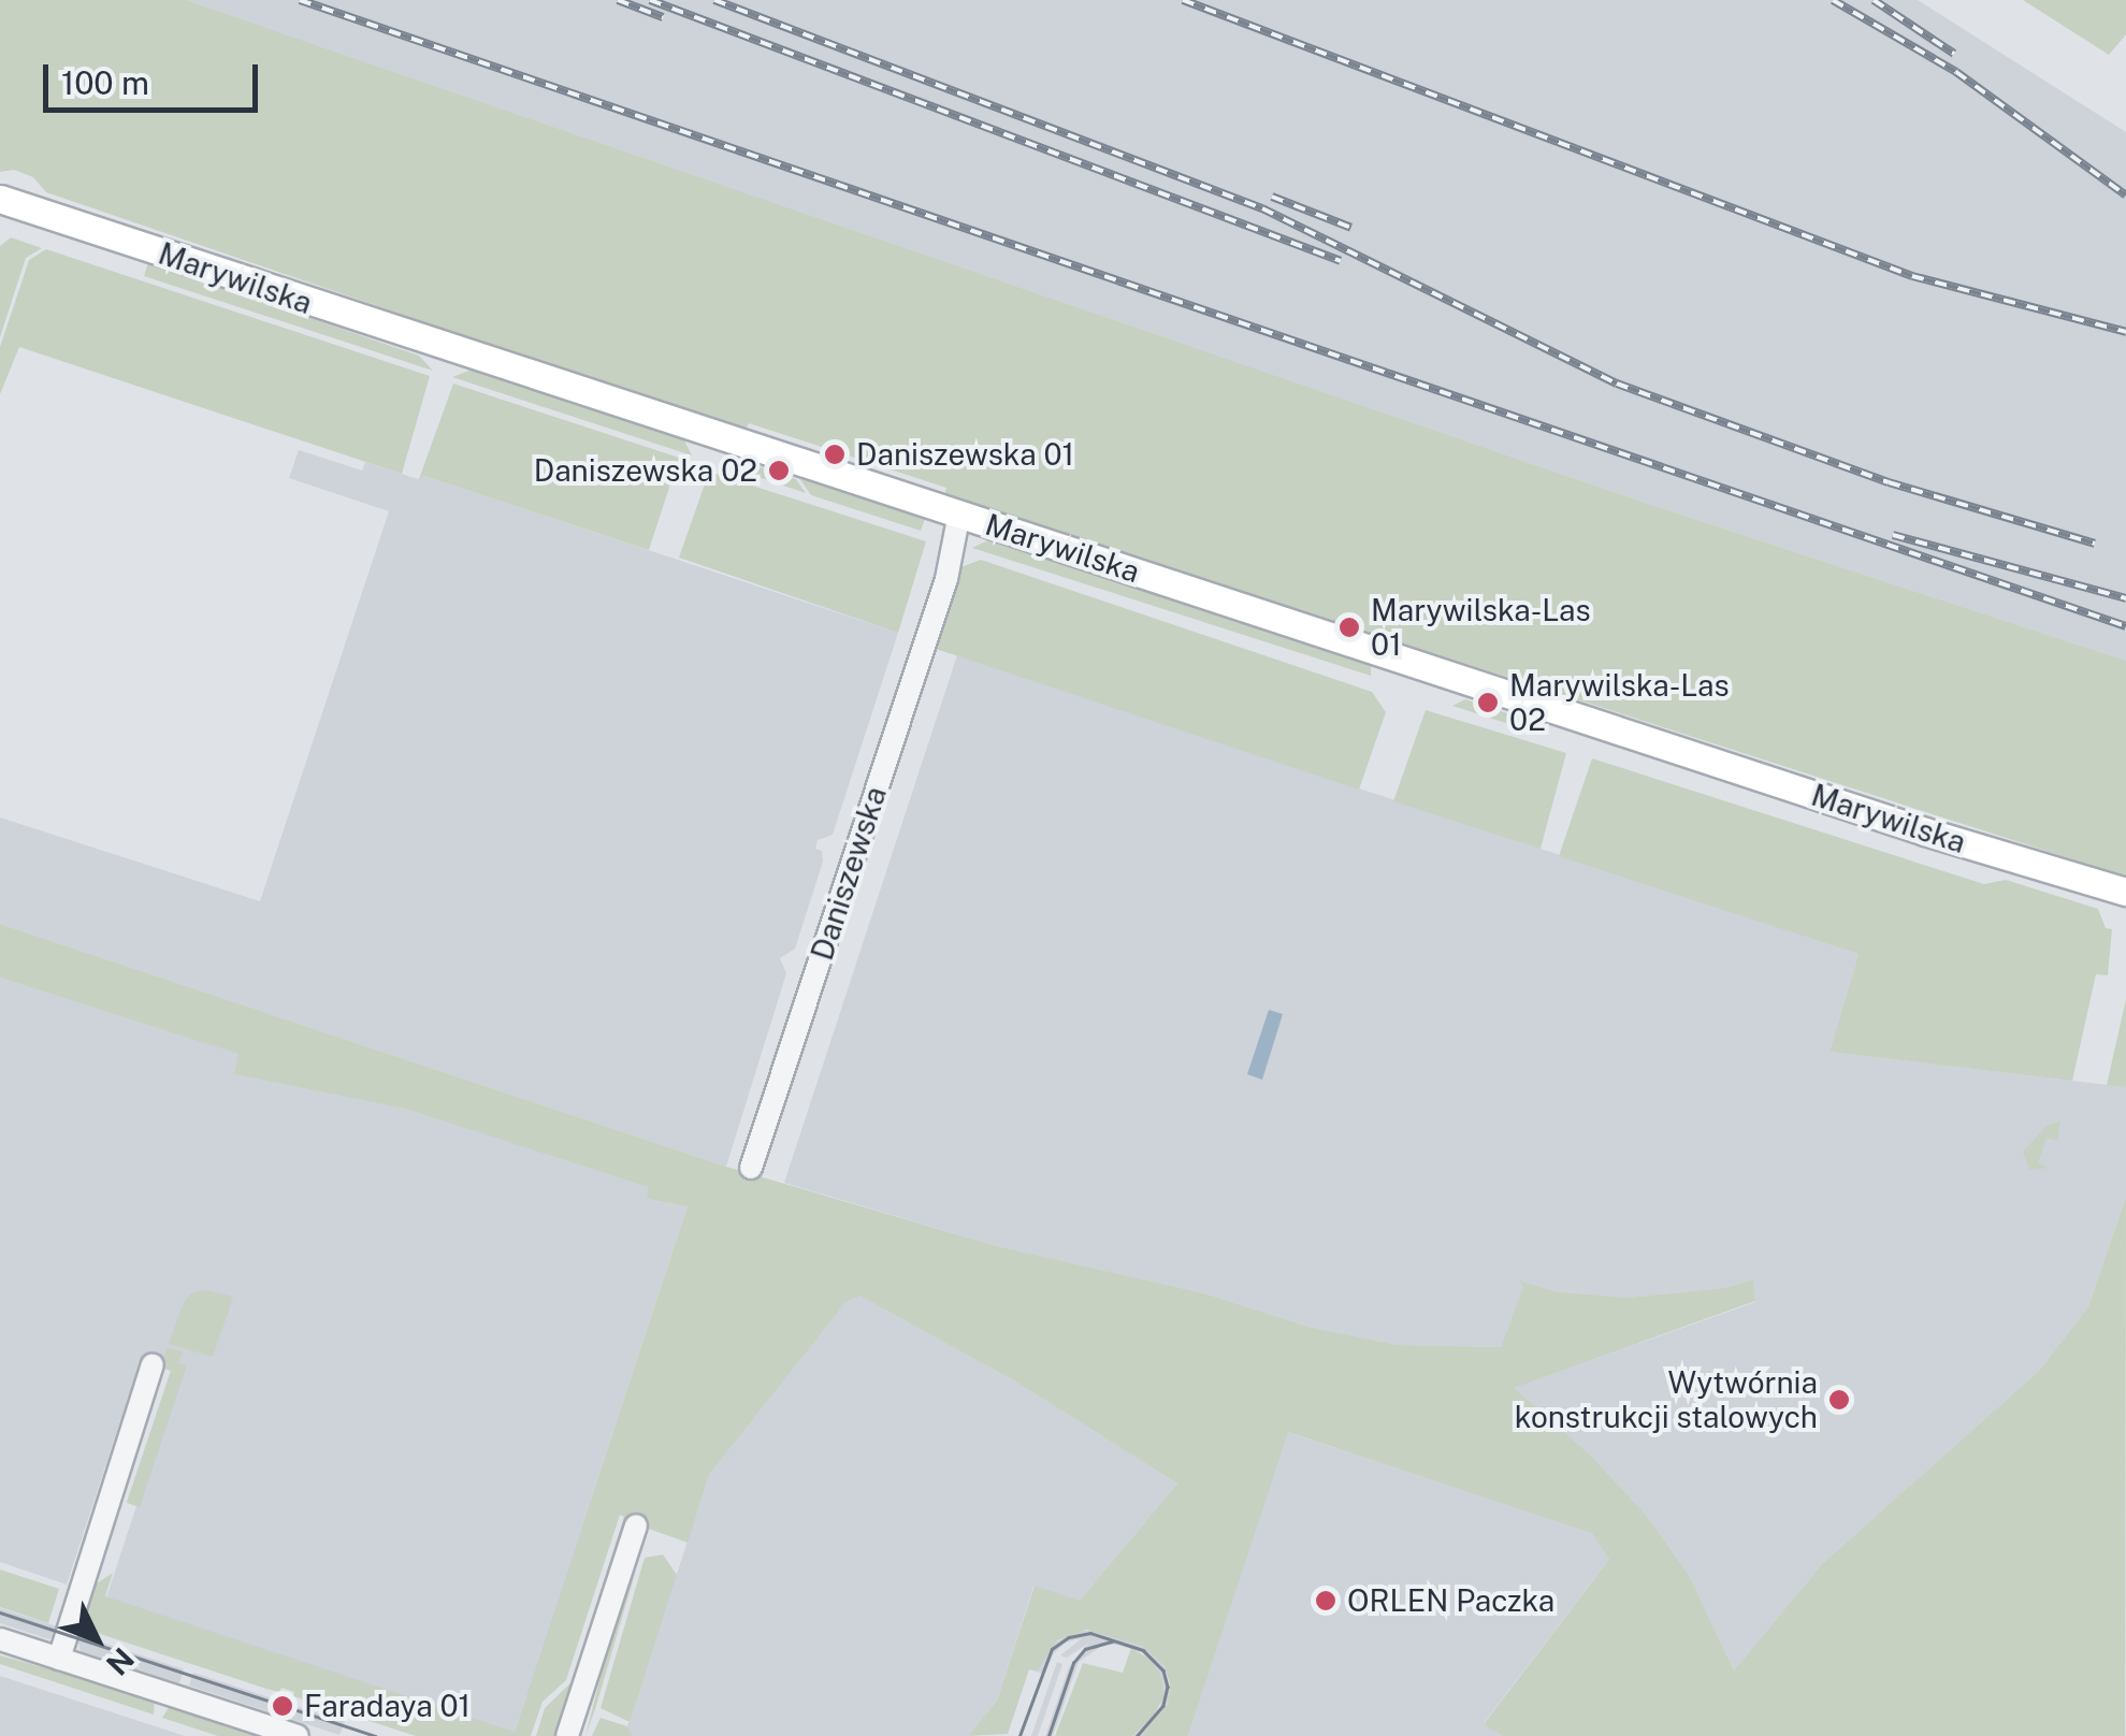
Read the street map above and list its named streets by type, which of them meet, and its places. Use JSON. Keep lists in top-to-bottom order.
{
  "streets": {
    "main road": ["Marywilska"],
    "street": ["Daniszewska"]
  },
  "crossings": [
    ["Marywilska", "Daniszewska"]
  ],
  "places": [
    "Daniszewska 01",
    "Daniszewska 02",
    "Marywilska-Las 01",
    "Marywilska-Las 02",
    "Wytwórnia konstrukcji stalowych",
    "ORLEN Paczka",
    "Faradaya 01"
  ],
  "scale_bar": "100 m",
  "north": "bottom right"
}
